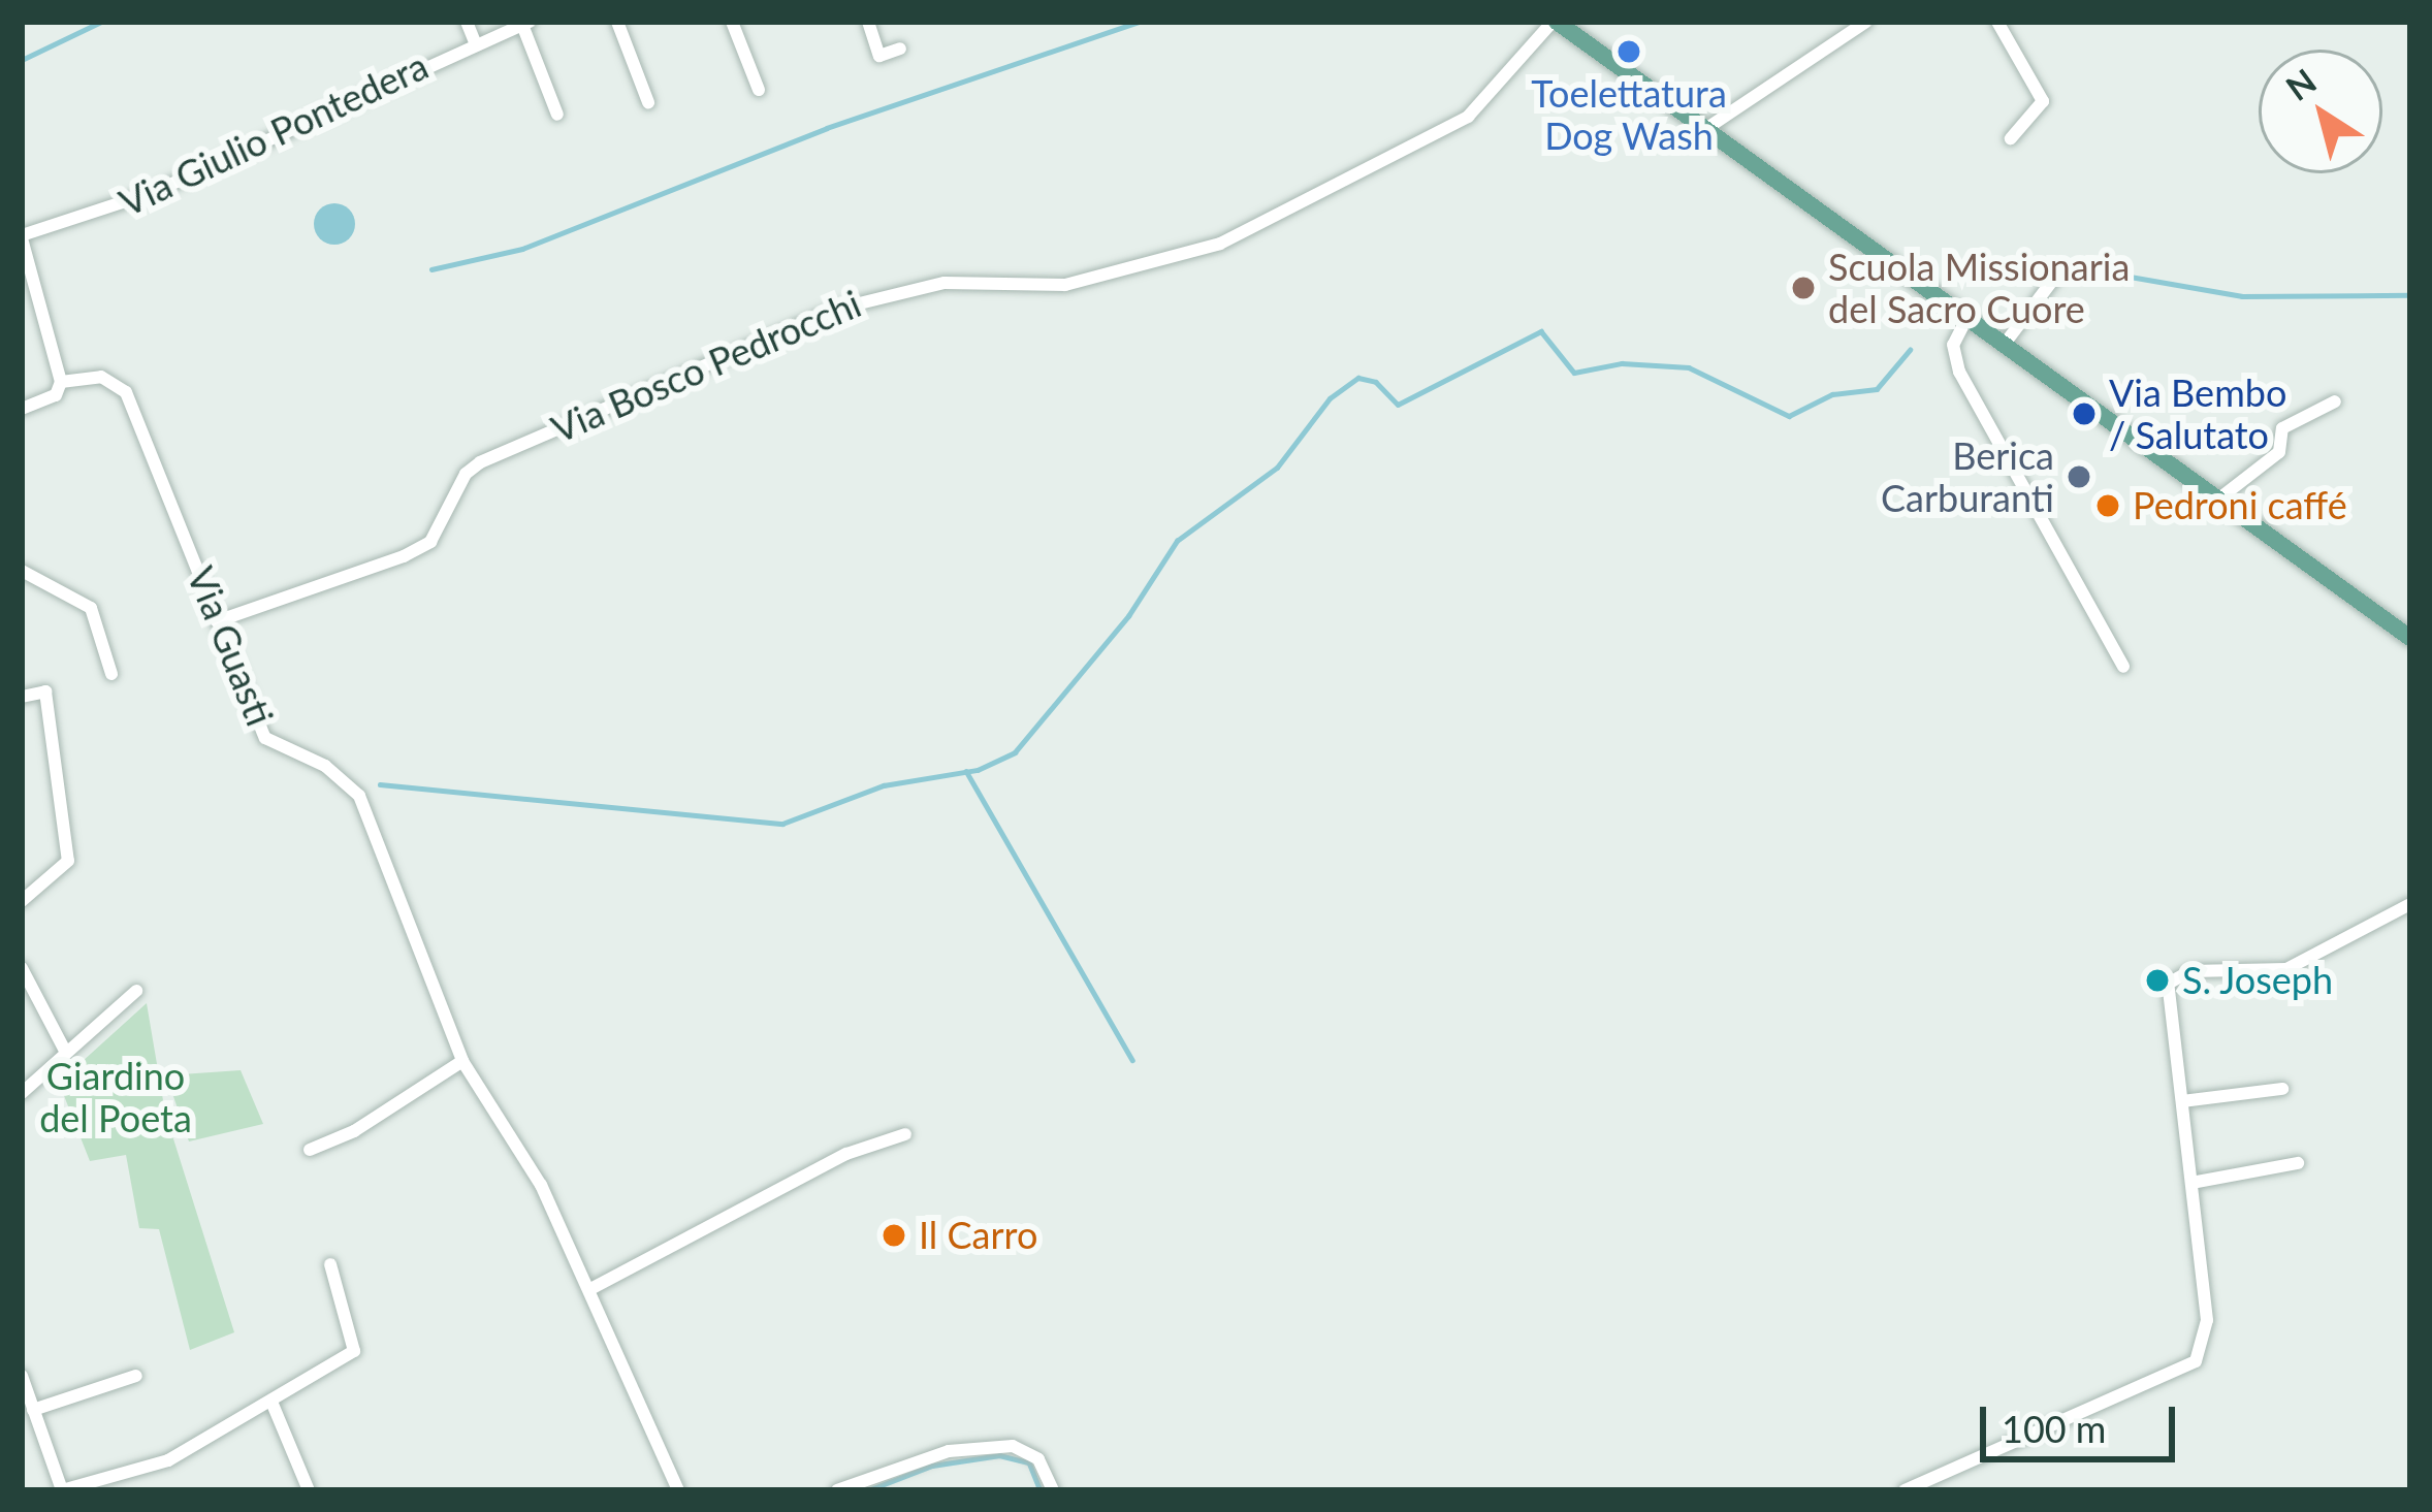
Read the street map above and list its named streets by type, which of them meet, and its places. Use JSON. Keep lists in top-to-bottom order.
{
  "streets": {
    "street": ["Via Giulio Pontedera", "Via Bosco Pedrocchi", "Via Guasti"]
  },
  "crossings": [
    ["Via Bosco Pedrocchi", "Via Guasti"]
  ],
  "parks": ["Giardino del Poeta"],
  "places": [
    "Toelettatura Dog Wash",
    "Scuola Missionaria del Sacro Cuore",
    "Via Bembo / Salutato",
    "Berica Carburanti",
    "Pedroni caffé",
    "S. Joseph",
    "Il Carro"
  ],
  "scale_bar": "100 m",
  "north": "top left"
}
